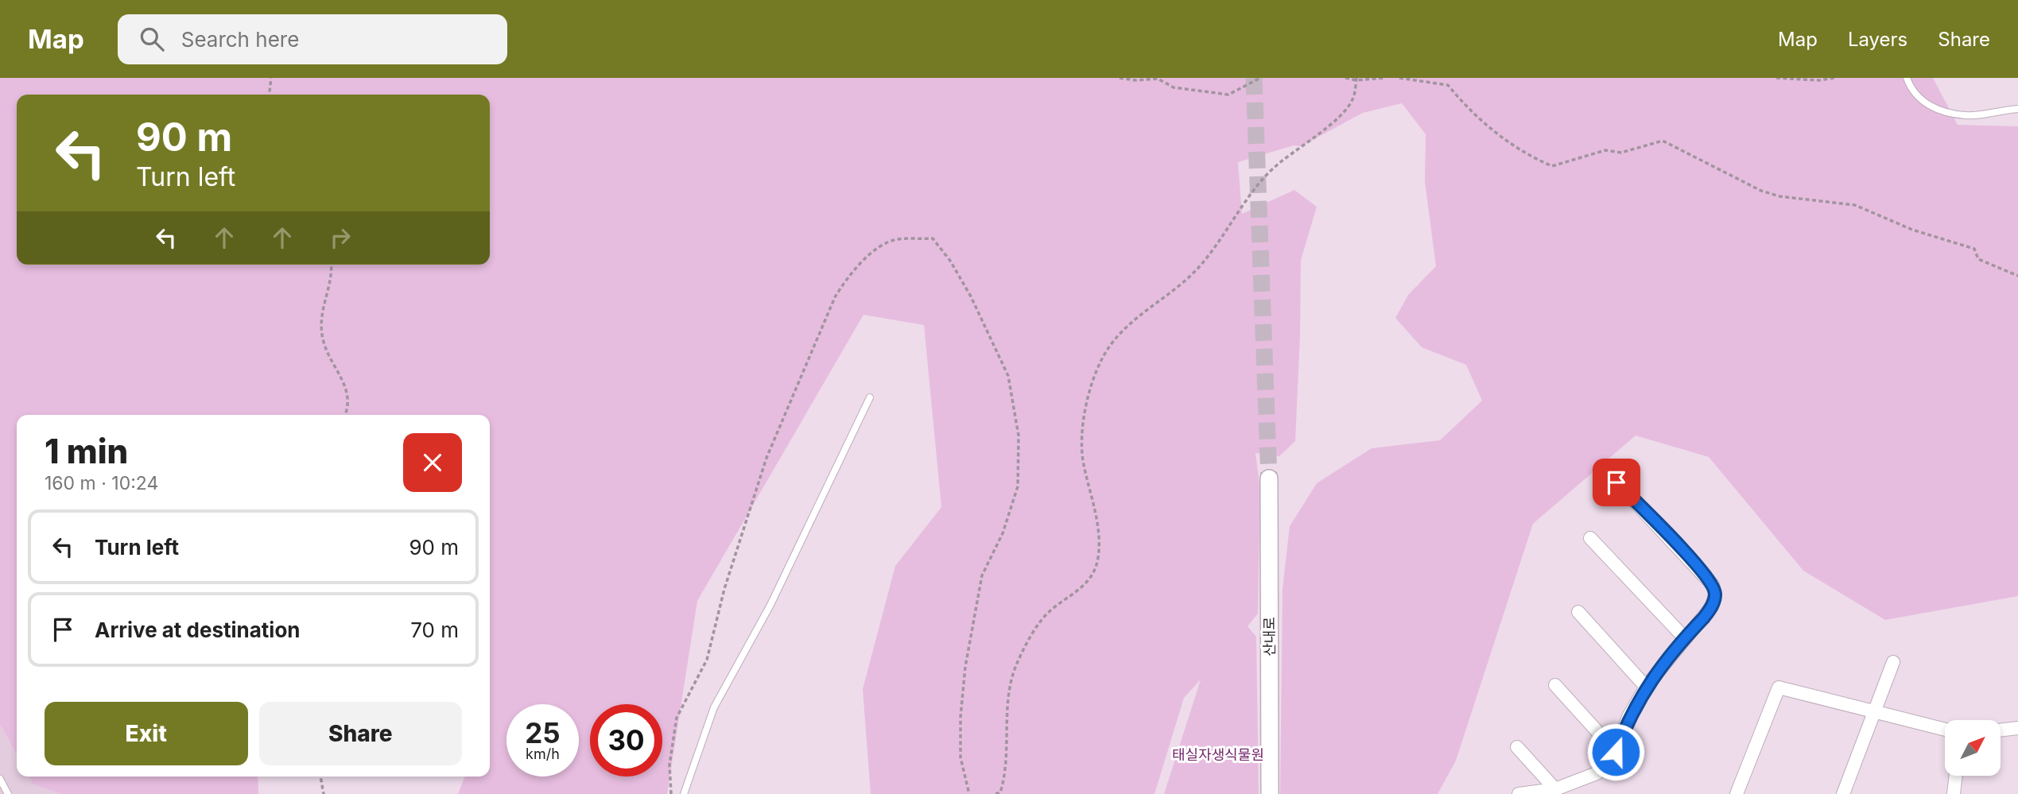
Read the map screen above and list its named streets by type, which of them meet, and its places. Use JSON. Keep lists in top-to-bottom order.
{
  "streets": {
    "street": ["산내로"]
  },
  "parks": ["태실자생식물원"],
  "north": "top right",
  "page": {
    "header": "Map",
    "search": "Search here",
    "nav": ["Map", "Layers", "Share"],
    "turn": ["90 m", "Turn left"],
    "heading": ["1 min", "160 m · 10:24"],
    "list": [
      {
        "name": "Turn left",
        "value": "90 m"
      },
      {
        "name": "Arrive at destination",
        "value": "70 m"
      }
    ],
    "buttons": ["Exit", "Share"],
    "speed": "25 km/h",
    "limit": "30"
  }
}
